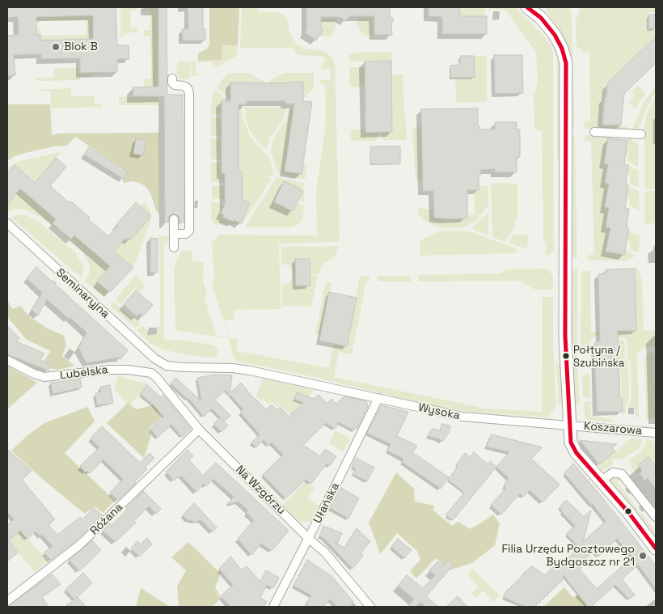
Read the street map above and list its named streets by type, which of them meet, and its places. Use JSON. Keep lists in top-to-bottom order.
{
  "streets": {
    "street": [
      "Seminaryjna",
      "Lubelska",
      "Wysoka",
      "Koszarowa",
      "Na Wzgórzu",
      "Ułańska",
      "Różana"
    ]
  },
  "crossings": [
    ["Seminaryjna", "Wysoka"],
    ["Lubelska", "Na Wzgórzu"],
    ["Wysoka", "Koszarowa"],
    ["Wysoka", "Ułańska"],
    ["Na Wzgórzu", "Ułańska"],
    ["Na Wzgórzu", "Różana"]
  ],
  "places": ["Blok B", "Połtyna / Szubińska", "Filia Urzędu Pocztowego Bydgoszcz nr 21"]
}
